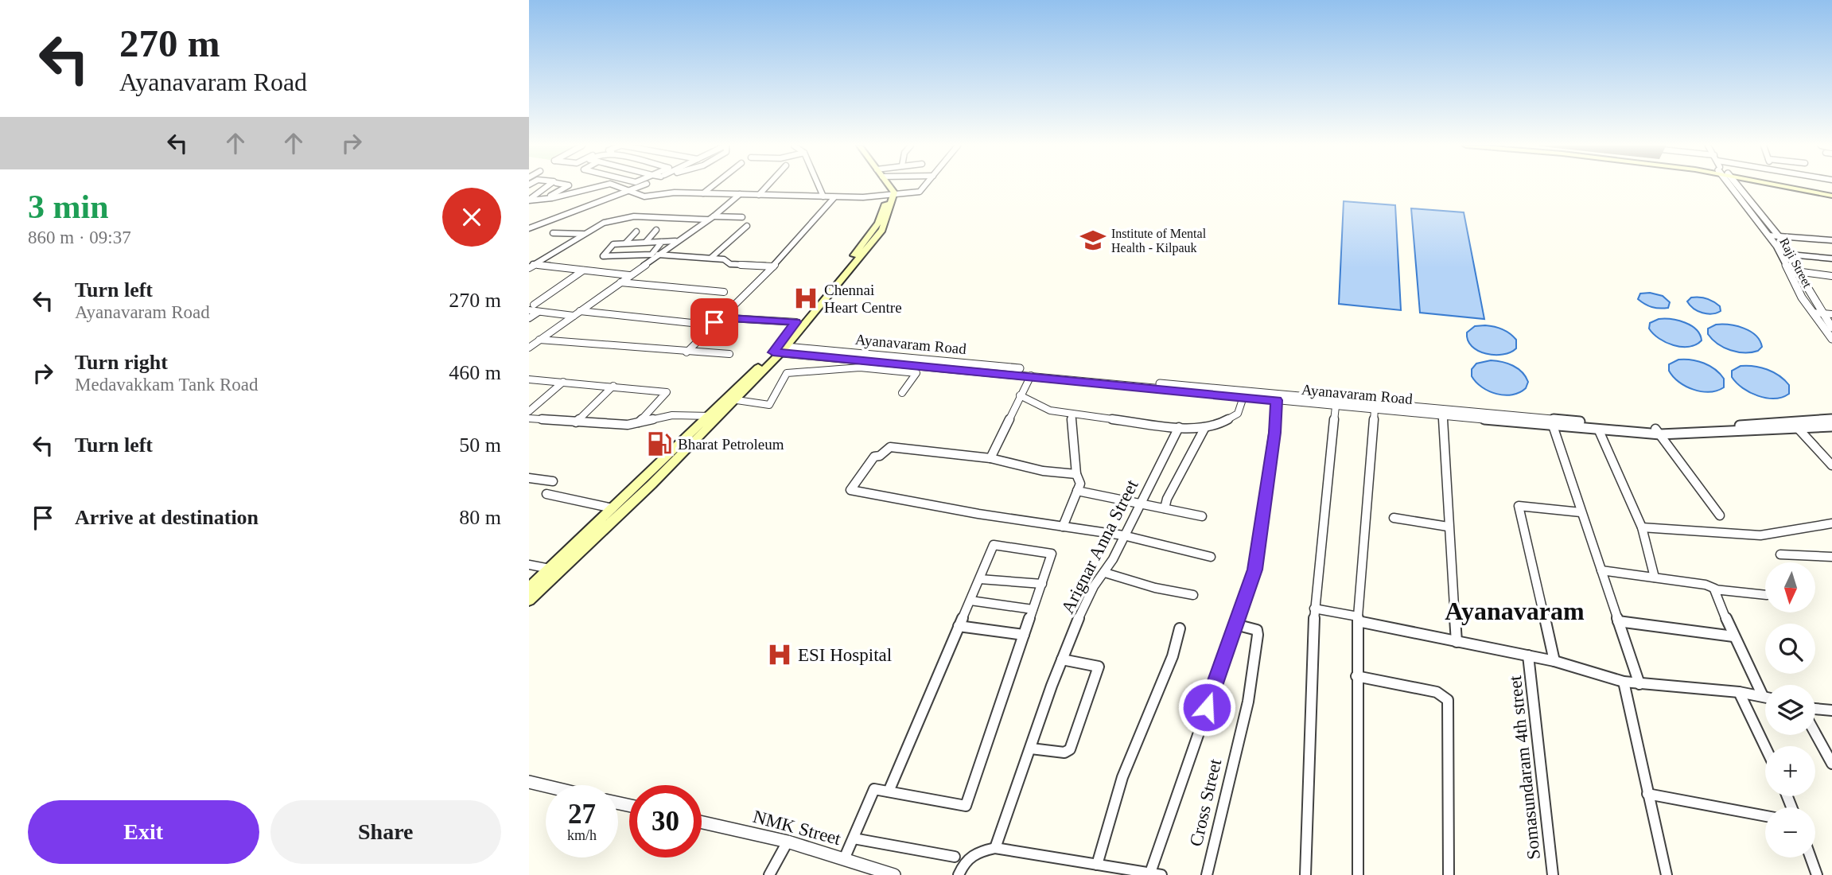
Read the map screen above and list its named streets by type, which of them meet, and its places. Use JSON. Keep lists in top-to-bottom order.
{
  "streets": {
    "street": [
      "Raji Street",
      "Ayanavaram Road",
      "Arignar Anna Street",
      "Somasundaram 4th street",
      "Cross Street",
      "NMK Street"
    ]
  },
  "districts": ["Ayanavaram"],
  "places": {
    "school or university": ["Institute of Mental Health - Kilpauk"],
    "hospital": ["Chennai Heart Centre", "ESI Hospital"],
    "fuel station": ["Bharat Petroleum"]
  },
  "north": "bottom",
  "page": {
    "turn": ["270 m", "Ayanavaram Road"],
    "heading": ["3 min", "860 m · 09:37"],
    "list": [
      {
        "name": "Turn left",
        "note": "Ayanavaram Road",
        "value": "270 m"
      },
      {
        "name": "Turn right",
        "note": "Medavakkam Tank Road",
        "value": "460 m"
      },
      {
        "name": "Turn left",
        "value": "50 m"
      },
      {
        "name": "Arrive at destination",
        "value": "80 m"
      }
    ],
    "map_buttons": ["+", "−"],
    "speed": "27 km/h",
    "limit": "30",
    "buttons": ["Exit", "Share"]
  }
}
